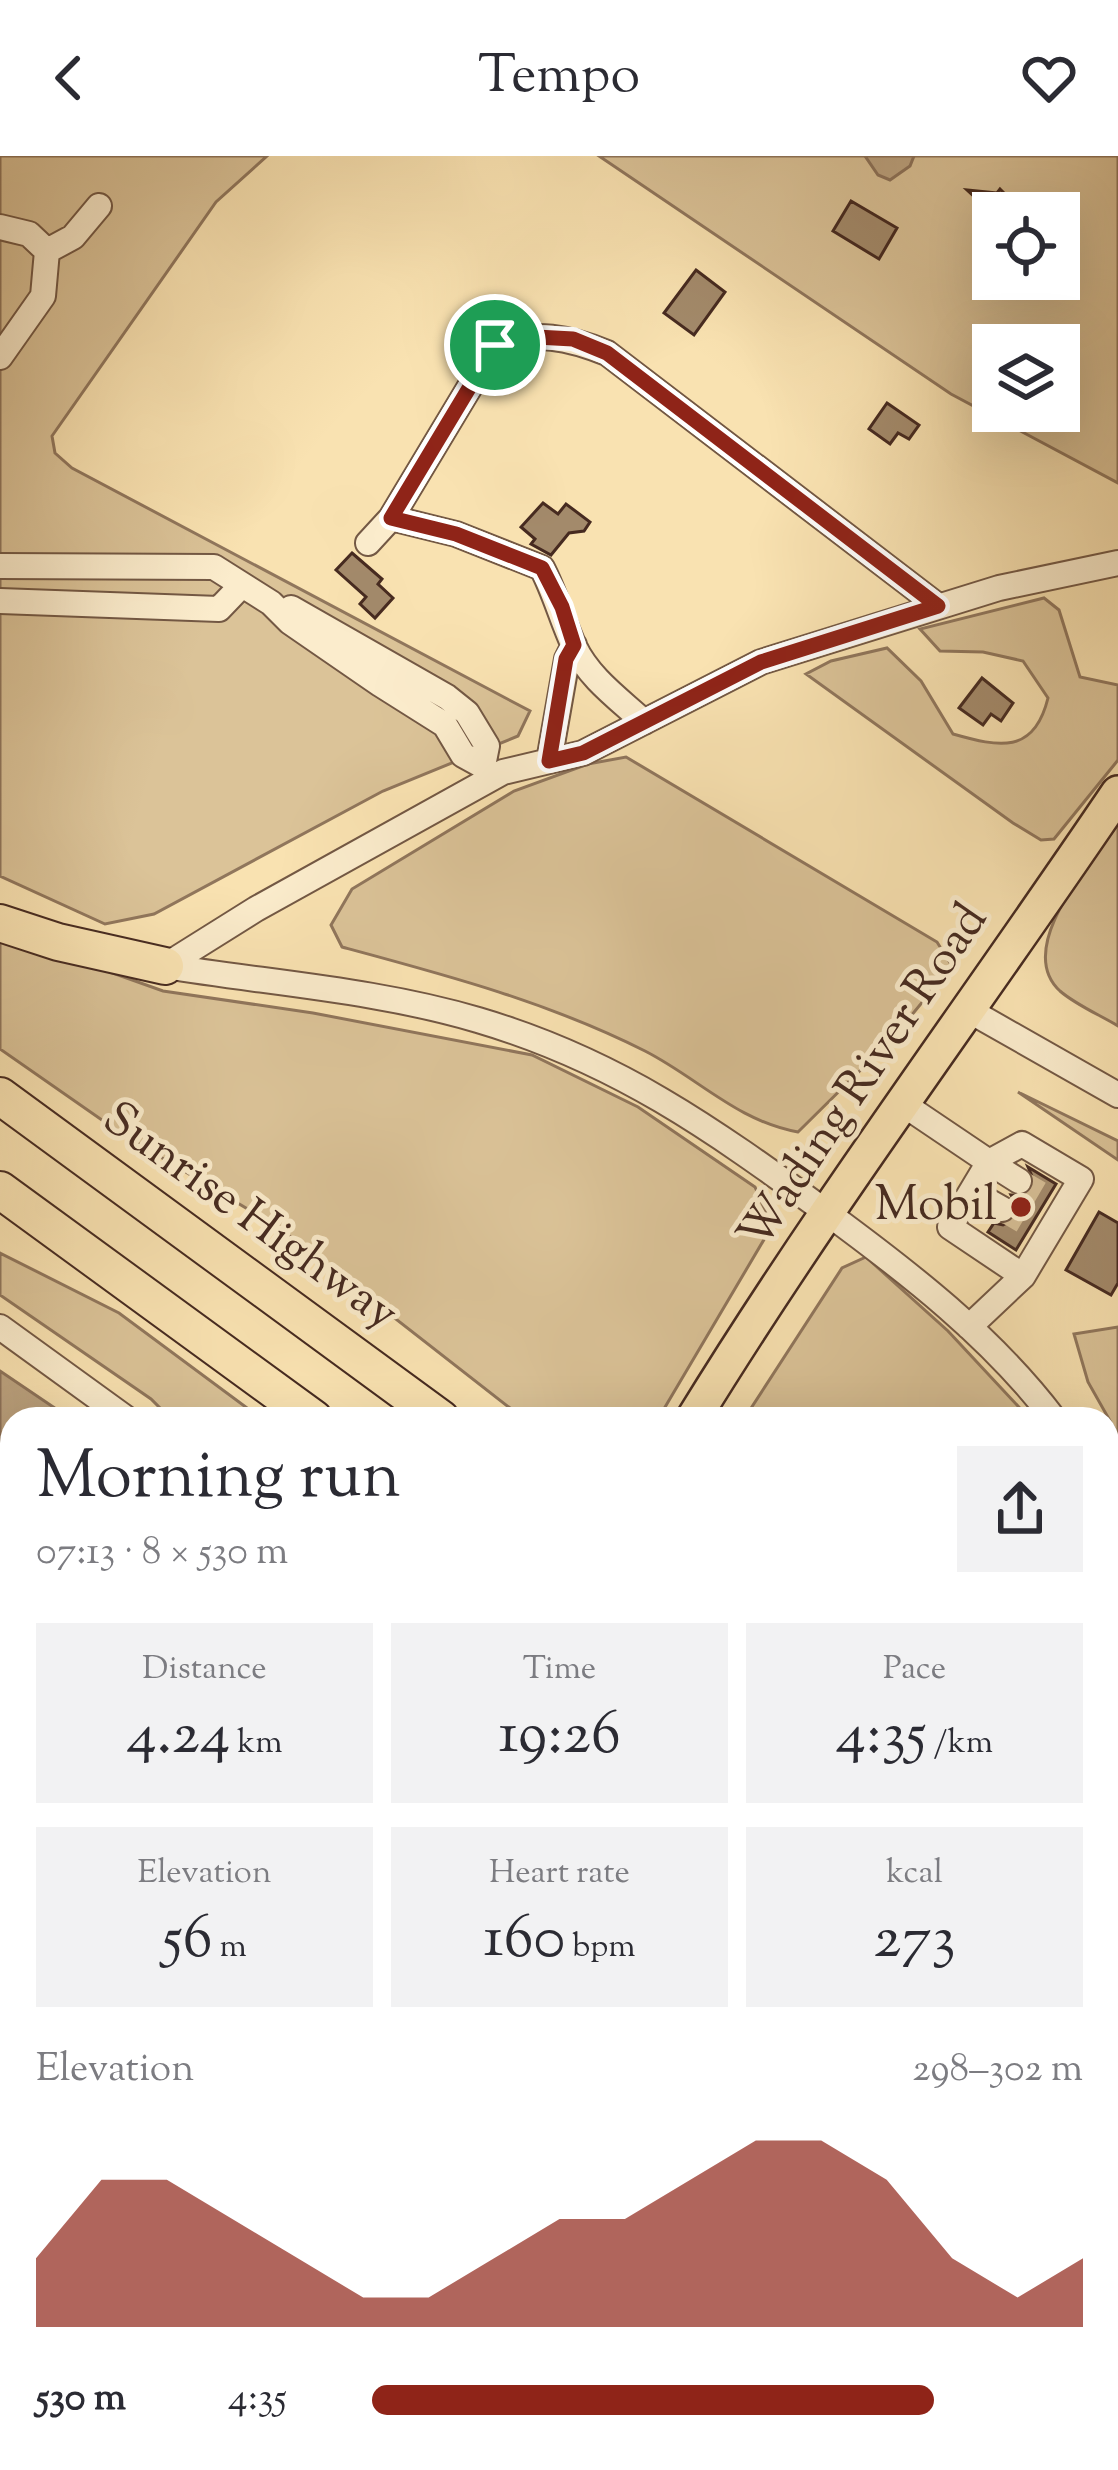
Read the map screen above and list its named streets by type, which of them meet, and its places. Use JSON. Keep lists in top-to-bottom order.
{
  "streets": {
    "highway": ["Sunrise Highway"],
    "main road": ["Wading River Road"]
  },
  "places": ["Mobil"],
  "page": {
    "header": "Tempo",
    "heading": ["Morning run", "07:13 · 8 × 530 m"],
    "stats": [
      ["Distance", "4.24 km"],
      ["Time", "19:26"],
      ["Pace", "4:35 /km"],
      ["Elevation", "56 m"],
      ["Heart rate", "160 bpm"],
      ["kcal", "273"]
    ],
    "chart": ["Elevation", "298–302 m"],
    "list": [
      {
        "name": "530 m",
        "note": "4:35"
      }
    ]
  }
}
